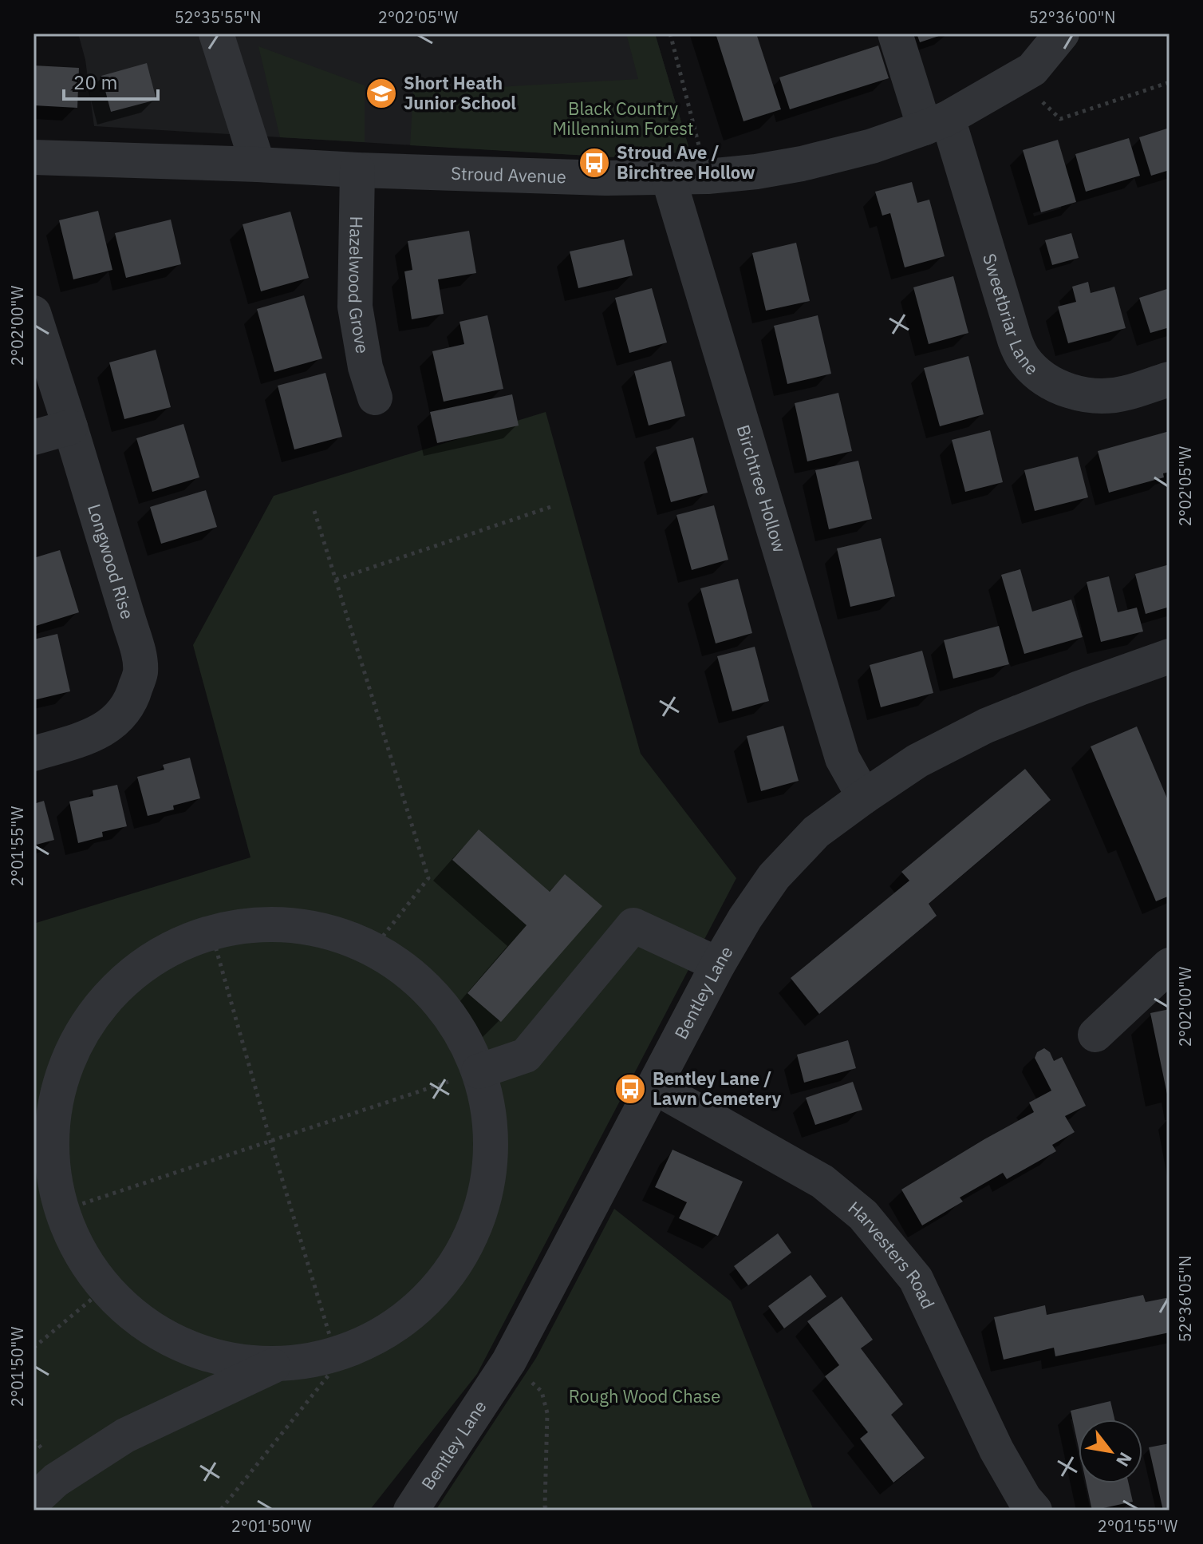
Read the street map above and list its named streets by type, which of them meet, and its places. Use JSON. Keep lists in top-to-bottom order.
{
  "streets": {
    "street": [
      "Stroud Avenue",
      "Hazelwood Grove",
      "Sweetbriar Lane",
      "Birchtree Hollow",
      "Longwood Rise",
      "Bentley Lane",
      "Harvesters Road"
    ]
  },
  "crossings": [
    ["Stroud Avenue", "Hazelwood Grove"],
    ["Stroud Avenue", "Sweetbriar Lane"],
    ["Stroud Avenue", "Birchtree Hollow"],
    ["Birchtree Hollow", "Bentley Lane"],
    ["Bentley Lane", "Harvesters Road"]
  ],
  "parks": ["Black Country Millennium Forest", "Rough Wood Chase"],
  "places": {
    "school or university": ["Short Heath Junior School"],
    "bus stop": ["Stroud Ave / Birchtree Hollow", "Bentley Lane / Lawn Cemetery"]
  },
  "scale_bar": "20 m",
  "north": "bottom right",
  "coordinates": [
    "52°35'55\"N",
    "2°02'05\"W",
    "52°36'00\"N",
    "2°02'00\"W",
    "2°01'55\"W",
    "52°36'05\"N",
    "2°01'50\"W"
  ]
}
